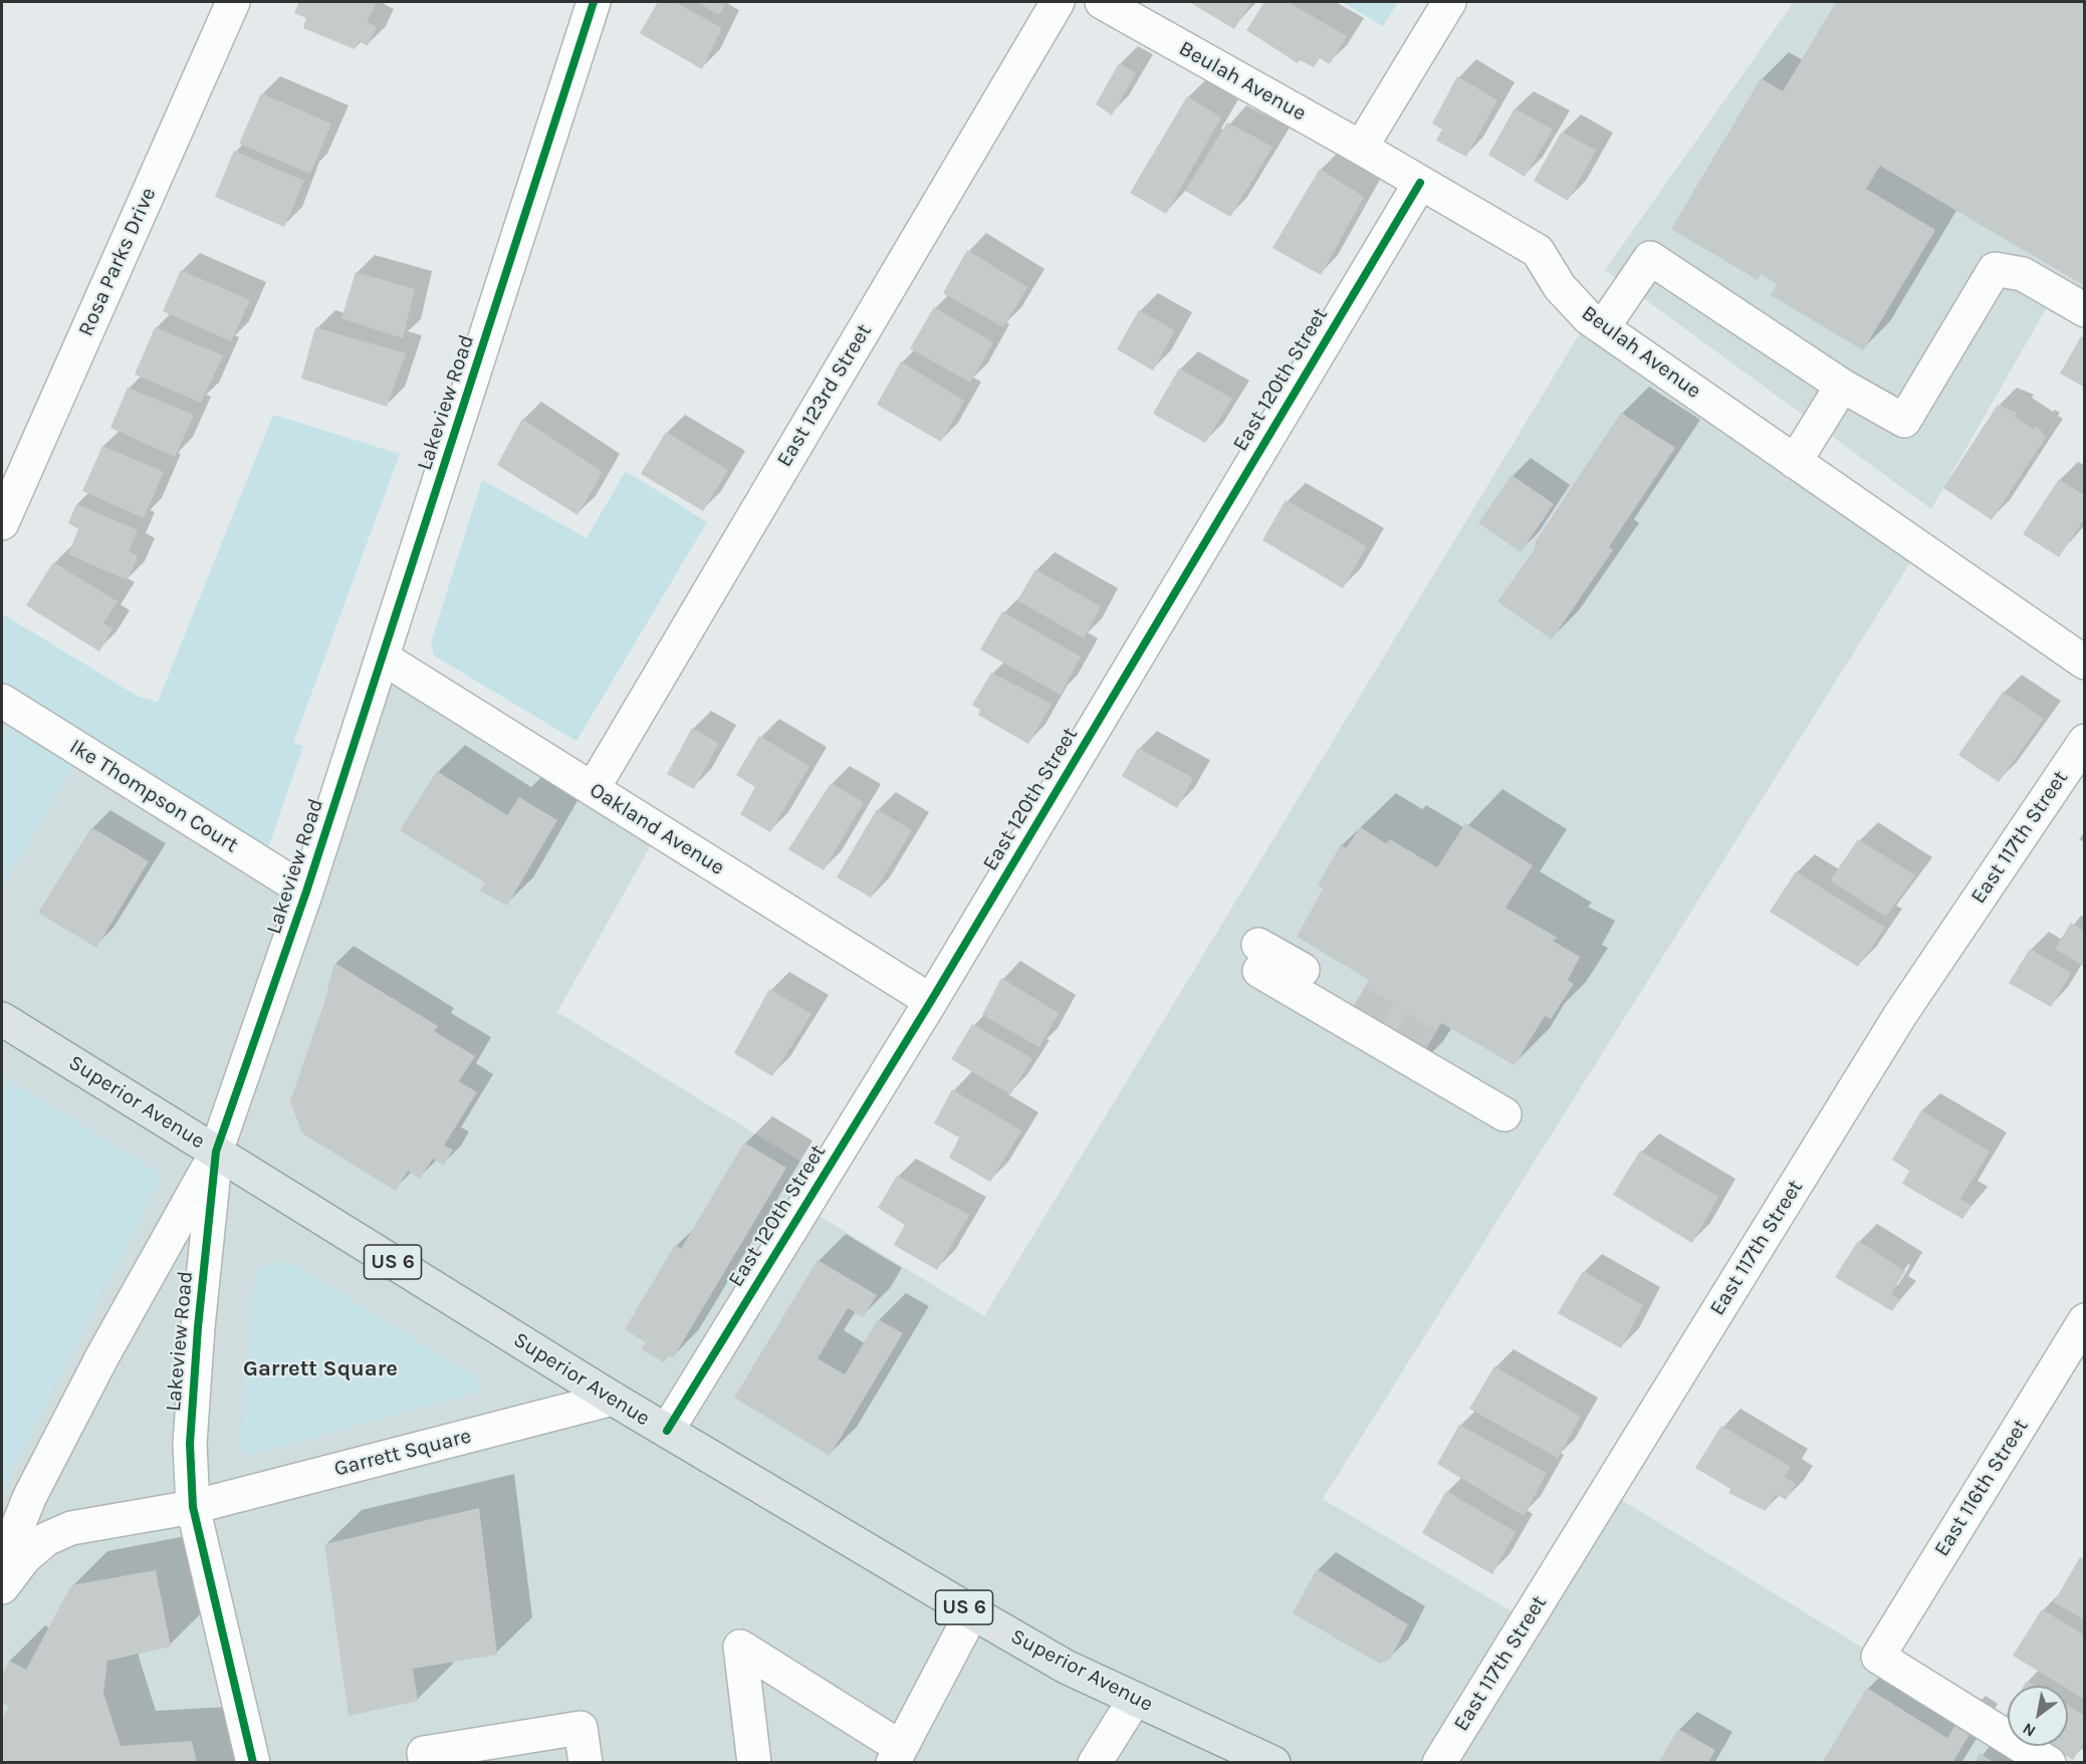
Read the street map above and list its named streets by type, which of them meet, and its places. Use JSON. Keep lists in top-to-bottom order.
{
  "streets": {
    "main road": ["Superior Avenue", "US 6"],
    "street": [
      "Beulah Avenue",
      "Rosa Parks Drive",
      "East 120th Street",
      "East 123rd Street",
      "Lakeview Road",
      "Ike Thompson Court",
      "Oakland Avenue",
      "East 117th Street",
      "Garrett Square",
      "East 116th Street"
    ]
  },
  "crossings": [
    ["Beulah Avenue", "East 120th Street"],
    ["East 120th Street", "Oakland Avenue"],
    ["East 120th Street", "Superior Avenue"],
    ["East 123rd Street", "Oakland Avenue"],
    ["Lakeview Road", "Ike Thompson Court"],
    ["Lakeview Road", "Oakland Avenue"],
    ["Lakeview Road", "Superior Avenue"],
    ["Lakeview Road", "Garrett Square"],
    ["Superior Avenue", "Garrett Square"]
  ],
  "districts": ["Garrett Square"],
  "north": "bottom left"
}
